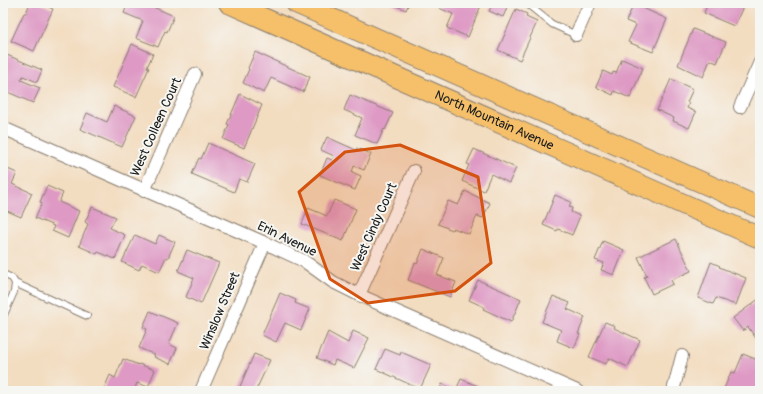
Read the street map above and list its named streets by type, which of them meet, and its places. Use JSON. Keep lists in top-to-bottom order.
{
  "streets": {
    "main road": ["North Mountain Avenue"],
    "street": [
      "West Colleen Court",
      "West Cindy Court",
      "Erin Avenue",
      "Winslow Street"
    ]
  },
  "crossings": [
    ["West Colleen Court", "Erin Avenue"],
    ["West Cindy Court", "Erin Avenue"],
    ["Erin Avenue", "Winslow Street"]
  ]
}
